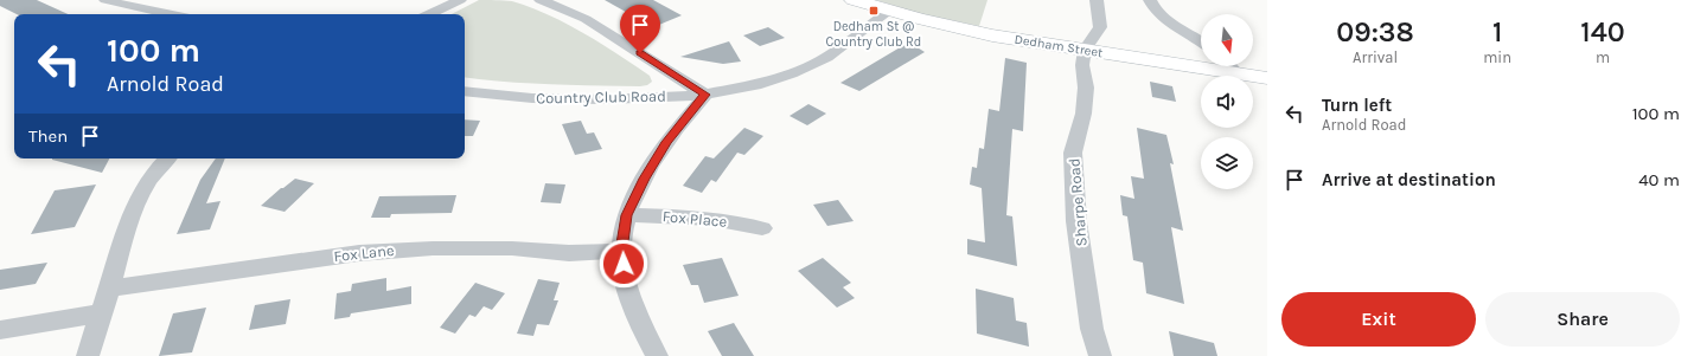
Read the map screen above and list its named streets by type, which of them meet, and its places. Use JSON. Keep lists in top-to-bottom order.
{
  "streets": {
    "main road": ["Dedham Street"],
    "street": [
      "Country Club Road",
      "Sharpe Road",
      "Fox Place",
      "Fox Lane"
    ]
  },
  "crossings": [
    ["Dedham Street", "Country Club Road"],
    ["Dedham Street", "Sharpe Road"]
  ],
  "places": {
    "transit": ["Dedham St @ Country Club Rd"]
  },
  "north": "bottom",
  "page": {
    "eta": [
      "09:38",
      "Arrival",
      "1",
      "min",
      "140",
      "m"
    ],
    "turn": ["100 m", "Arnold Road"],
    "list": [
      {
        "name": "Turn left",
        "note": "Arnold Road",
        "value": "100 m"
      },
      {
        "name": "Arrive at destination",
        "value": "40 m"
      }
    ],
    "then": "Then",
    "buttons": ["Exit", "Share"]
  }
}
